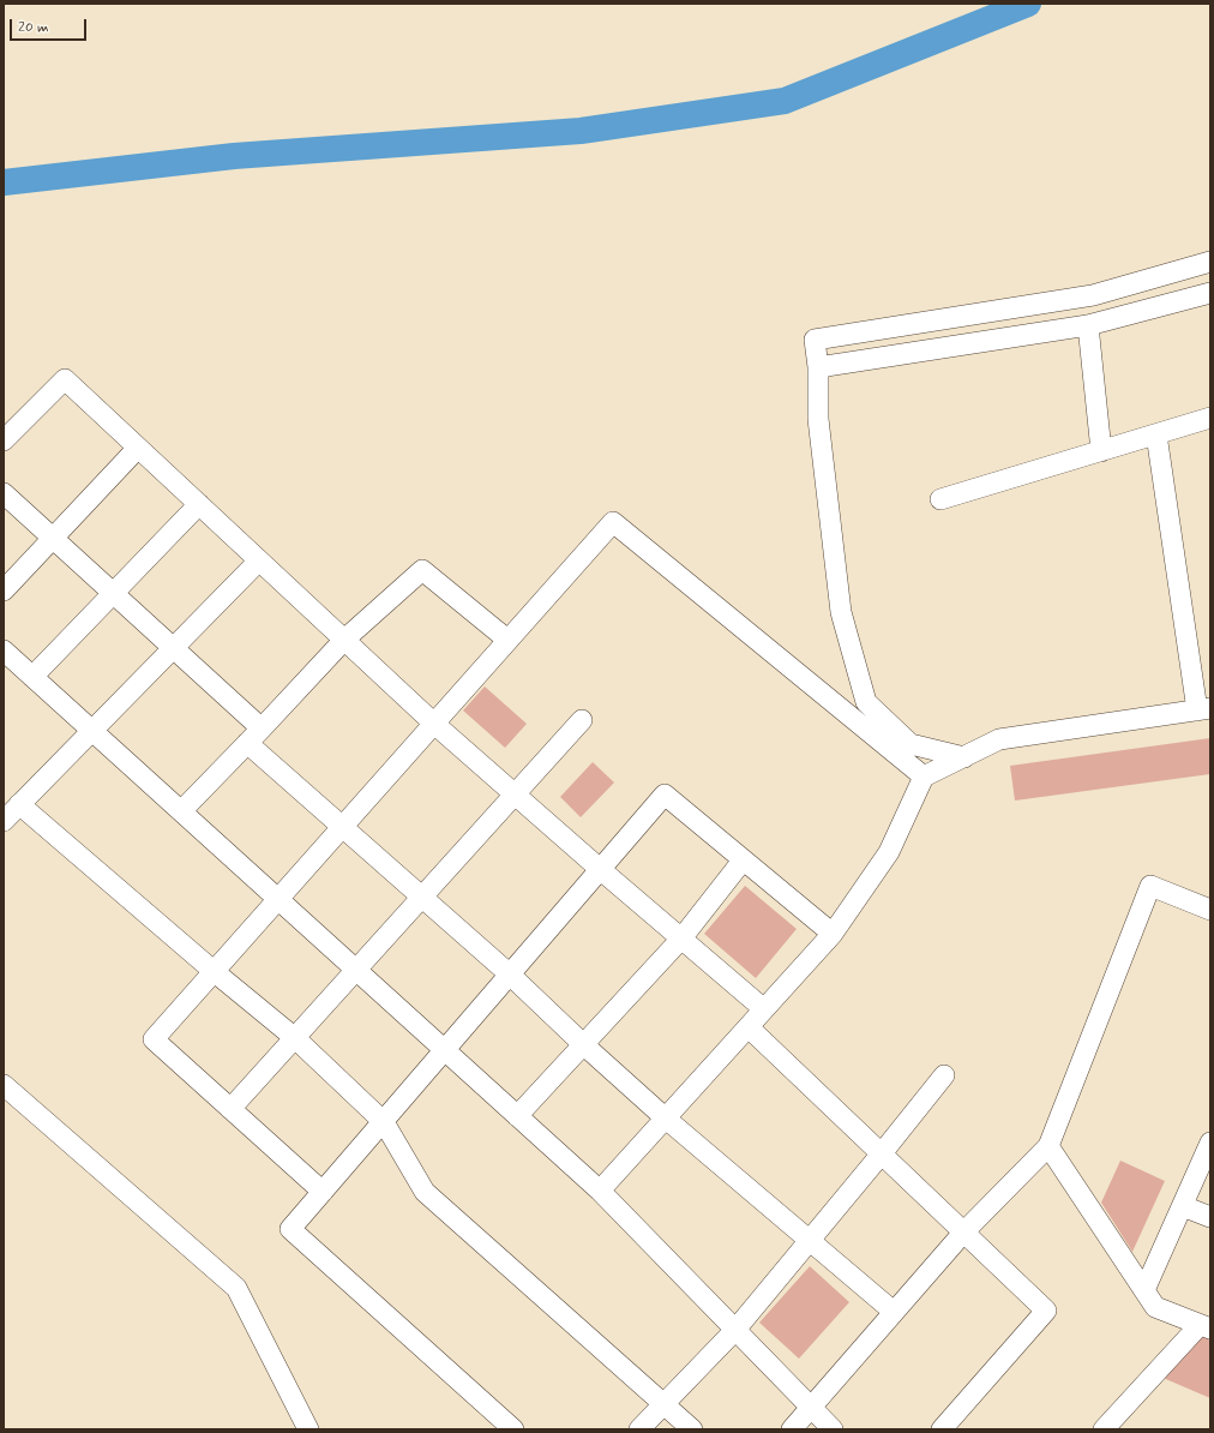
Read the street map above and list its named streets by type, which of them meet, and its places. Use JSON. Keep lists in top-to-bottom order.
{
  "scale_bar": "20 m"
}
